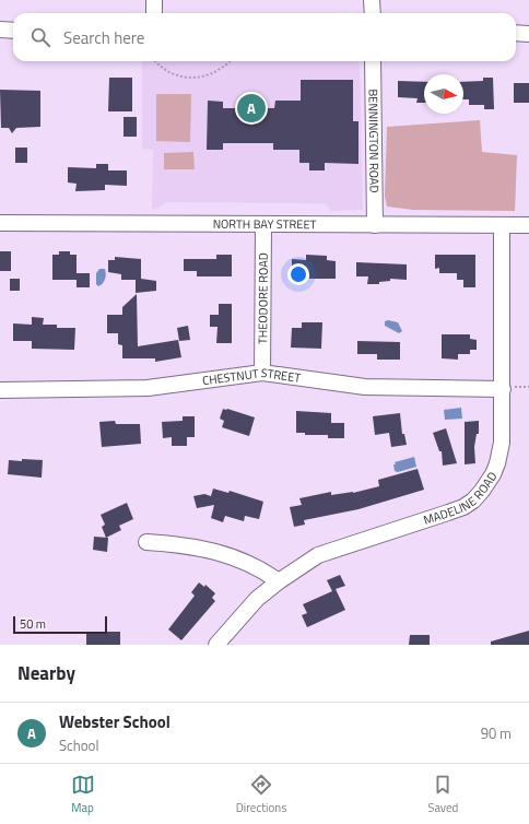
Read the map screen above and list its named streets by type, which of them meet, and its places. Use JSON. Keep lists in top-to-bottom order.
{
  "streets": {
    "street": [
      "BENNINGTON ROAD",
      "NORTH BAY STREET",
      "THEODORE ROAD",
      "CHESTNUT STREET",
      "MADELINE ROAD"
    ]
  },
  "crossings": [
    ["BENNINGTON ROAD", "NORTH BAY STREET"],
    ["NORTH BAY STREET", "THEODORE ROAD"],
    ["NORTH BAY STREET", "MADELINE ROAD"],
    ["THEODORE ROAD", "CHESTNUT STREET"],
    ["CHESTNUT STREET", "MADELINE ROAD"]
  ],
  "scale_bar": "50 m",
  "north": "right",
  "page": {
    "search": "Search here",
    "pins": "A",
    "scale": "50 m",
    "heading": "Nearby",
    "list": [
      {
        "mark": "A",
        "name": "Webster School",
        "note": "School",
        "value": "90 m"
      }
    ],
    "nav": ["Map", "Directions", "Saved"]
  }
}
